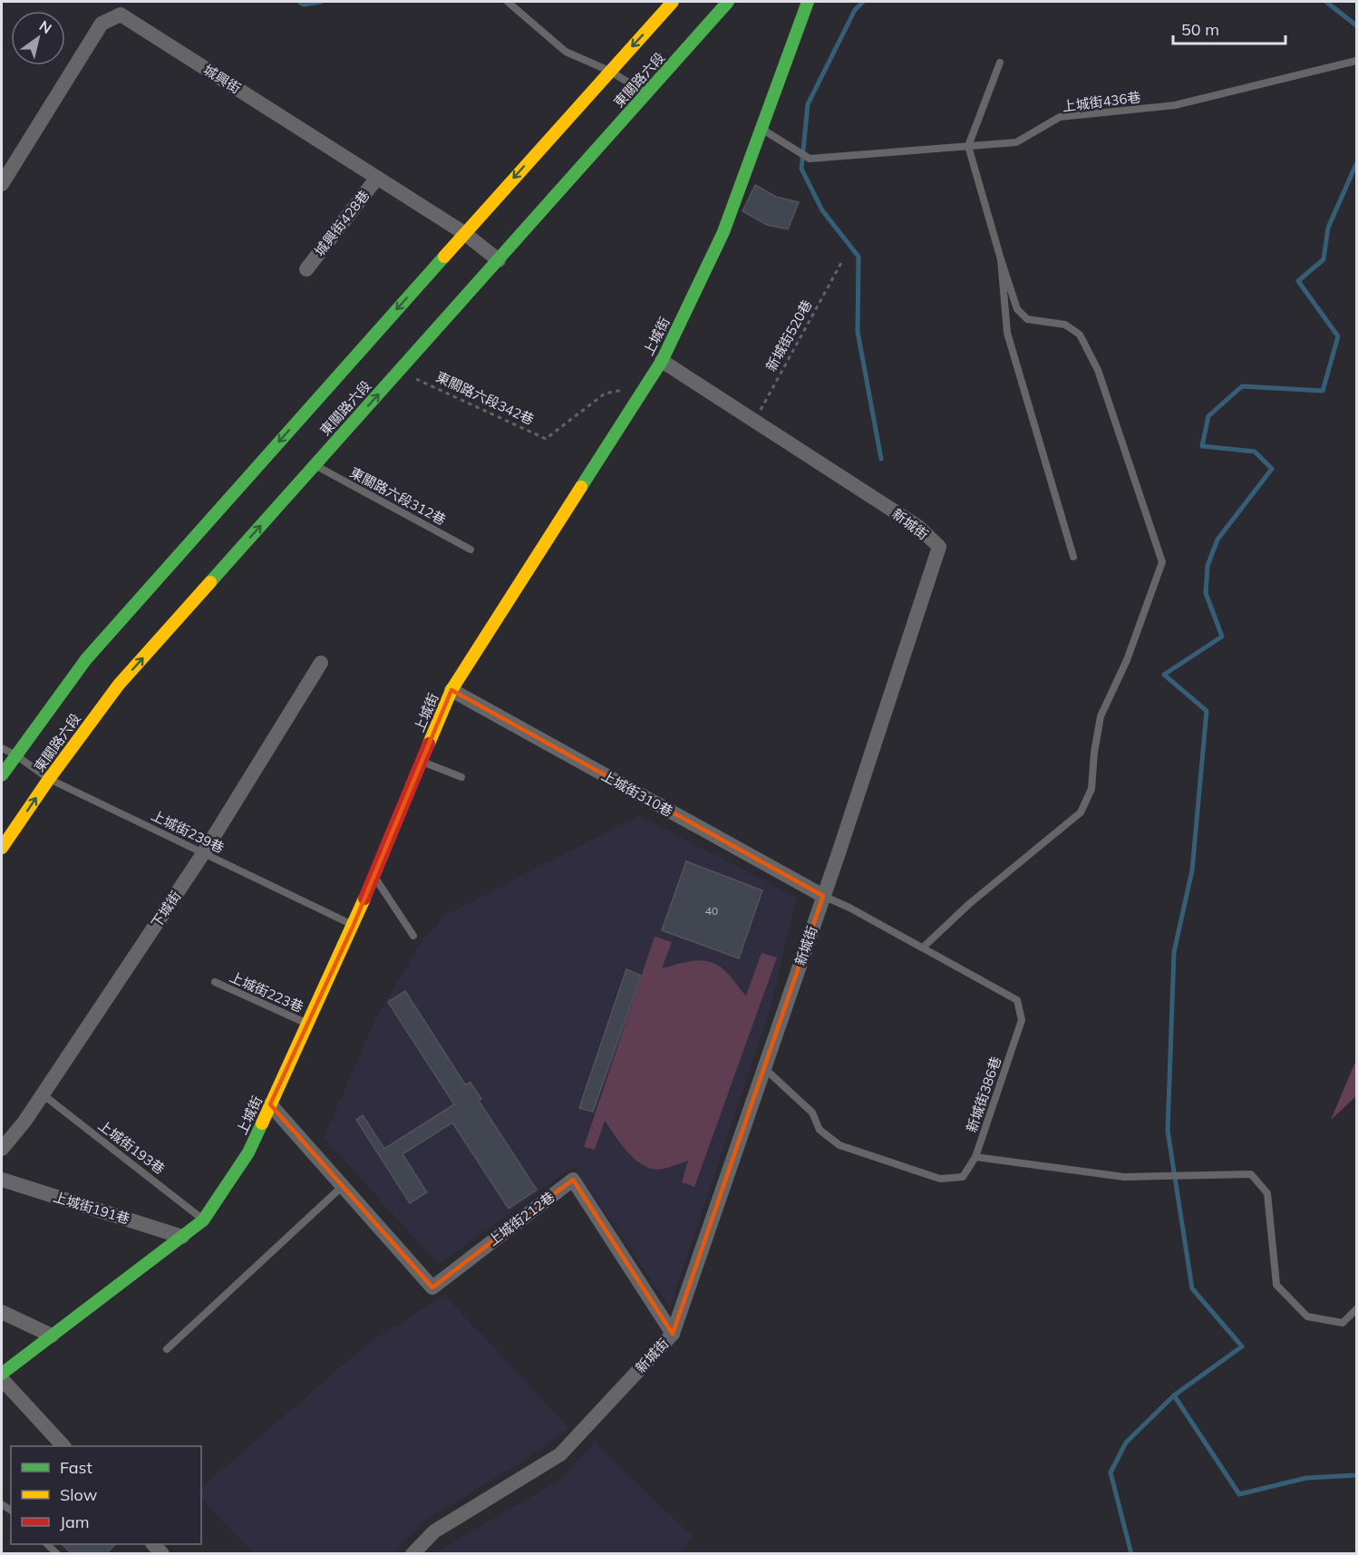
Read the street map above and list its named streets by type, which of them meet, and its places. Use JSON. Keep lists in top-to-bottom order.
{
  "streets": {
    "main road": ["東關路六段", "上城街"],
    "street": [
      "城興街",
      "城興街428巷",
      "新城街",
      "上城街310巷",
      "下城街",
      "上城街191巷",
      "上城街212巷"
    ],
    "lane": [
      "上城街436巷",
      "東關路六段312巷",
      "上城街239巷",
      "上城街223巷",
      "新城街386巷",
      "上城街193巷"
    ],
    "path": ["新城街520巷", "東關路六段342巷"]
  },
  "crossings": [
    ["城興街", "東關路六段"],
    ["城興街", "城興街428巷"],
    ["東關路六段", "東關路六段342巷"],
    ["東關路六段", "東關路六段312巷"],
    ["東關路六段", "上城街239巷"],
    ["上城街436巷", "上城街"],
    ["新城街520巷", "新城街"],
    ["上城街", "東關路六段342巷"],
    ["上城街", "新城街"],
    ["上城街", "上城街310巷"],
    ["上城街", "上城街239巷"],
    ["上城街", "上城街223巷"],
    ["上城街", "上城街193巷"],
    ["上城街", "上城街191巷"],
    ["上城街", "上城街212巷"],
    ["新城街", "上城街310巷"],
    ["新城街", "新城街386巷"],
    ["新城街", "上城街212巷"],
    ["上城街310巷", "新城街386巷"],
    ["上城街239巷", "下城街"],
    ["下城街", "上城街193巷"]
  ],
  "house_numbers": ["40"],
  "legend": ["Fast", "Slow", "Jam"],
  "scale_bar": "50 m",
  "north": "top right"
}
